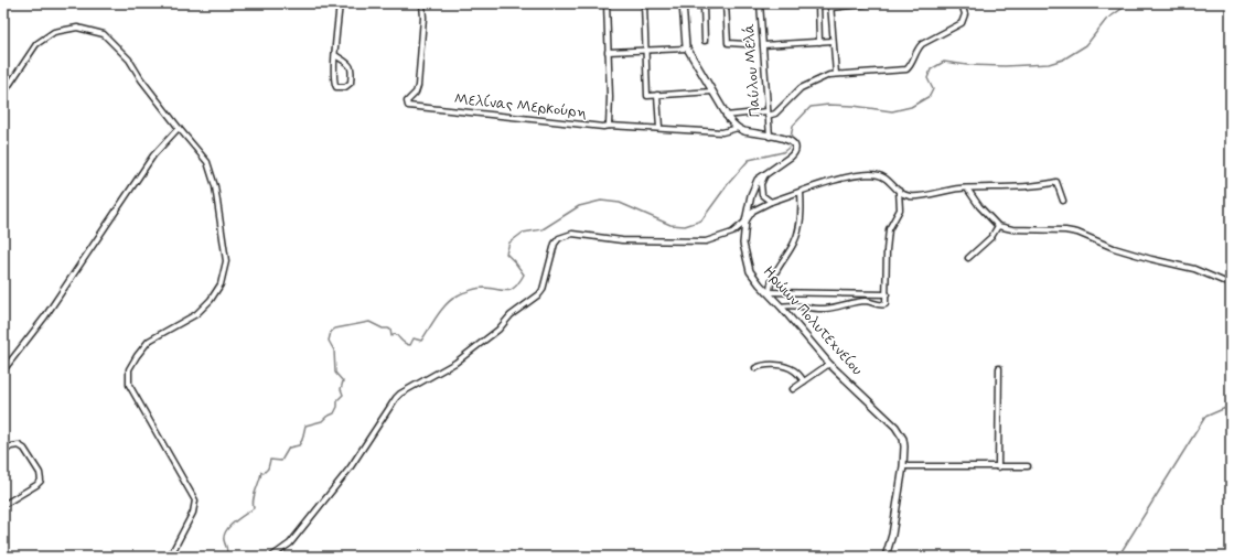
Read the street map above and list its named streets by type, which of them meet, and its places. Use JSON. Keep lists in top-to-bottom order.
{
  "streets": {
    "street": ["Παύλου Μελά", "Μελίνας Μερκούρη", "Ηρώων Πολυτεχνείου"]
  },
  "crossings": [
    ["Παύλου Μελά", "Ηρώων Πολυτεχνείου"],
    ["Μελίνας Μερκούρη", "Ηρώων Πολυτεχνείου"]
  ]
}
